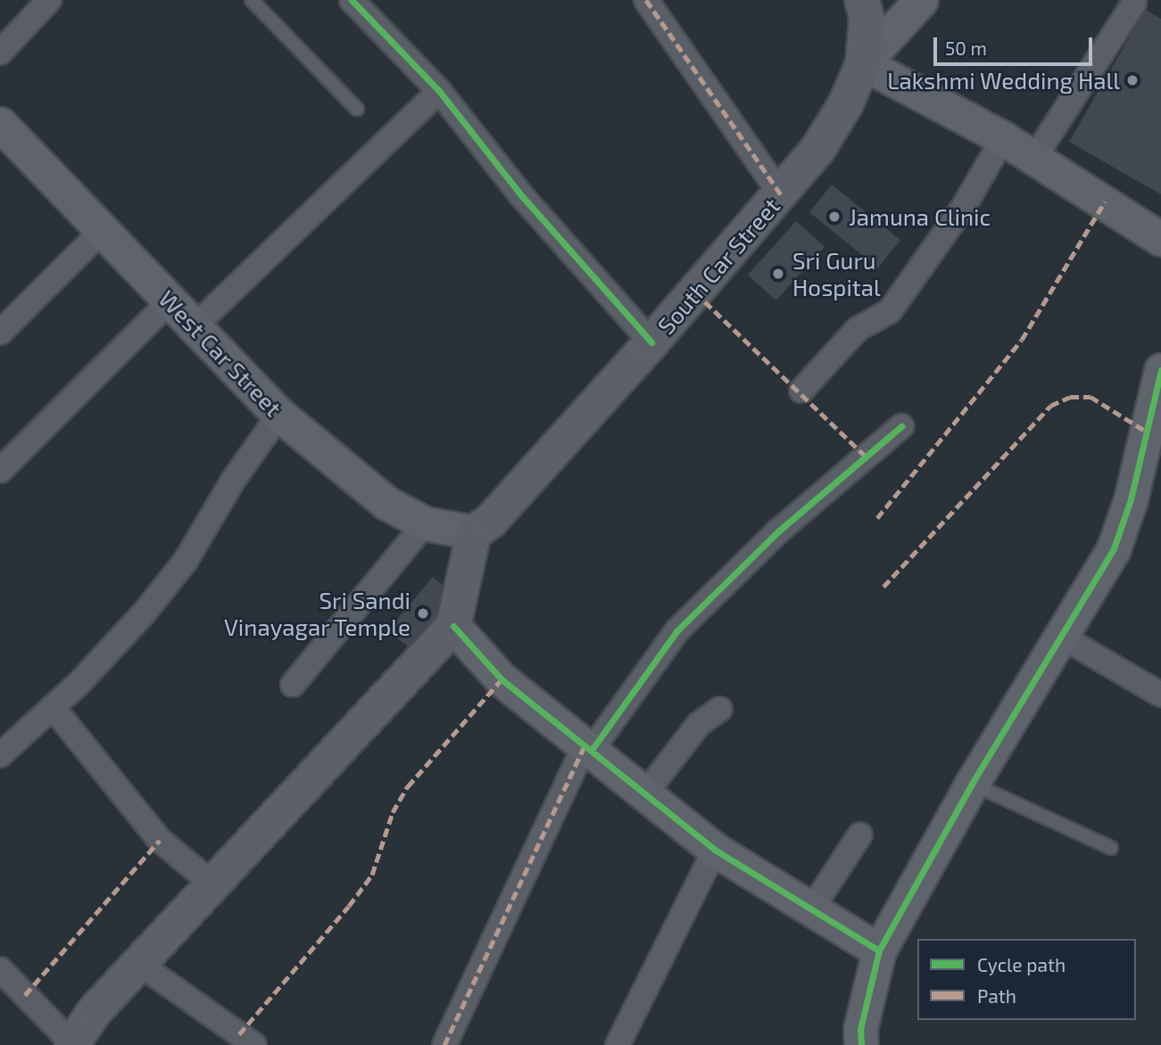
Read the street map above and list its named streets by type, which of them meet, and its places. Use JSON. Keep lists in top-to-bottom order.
{
  "streets": {
    "main road": ["South Car Street"],
    "street": ["West Car Street"]
  },
  "crossings": [
    ["South Car Street", "West Car Street"]
  ],
  "places": [
    "Lakshmi Wedding Hall",
    "Jamuna Clinic",
    "Sri Guru Hospital",
    "Sri Sandi Vinayagar Temple"
  ],
  "legend": ["Cycle path", "Path"],
  "scale_bar": "50 m"
}
